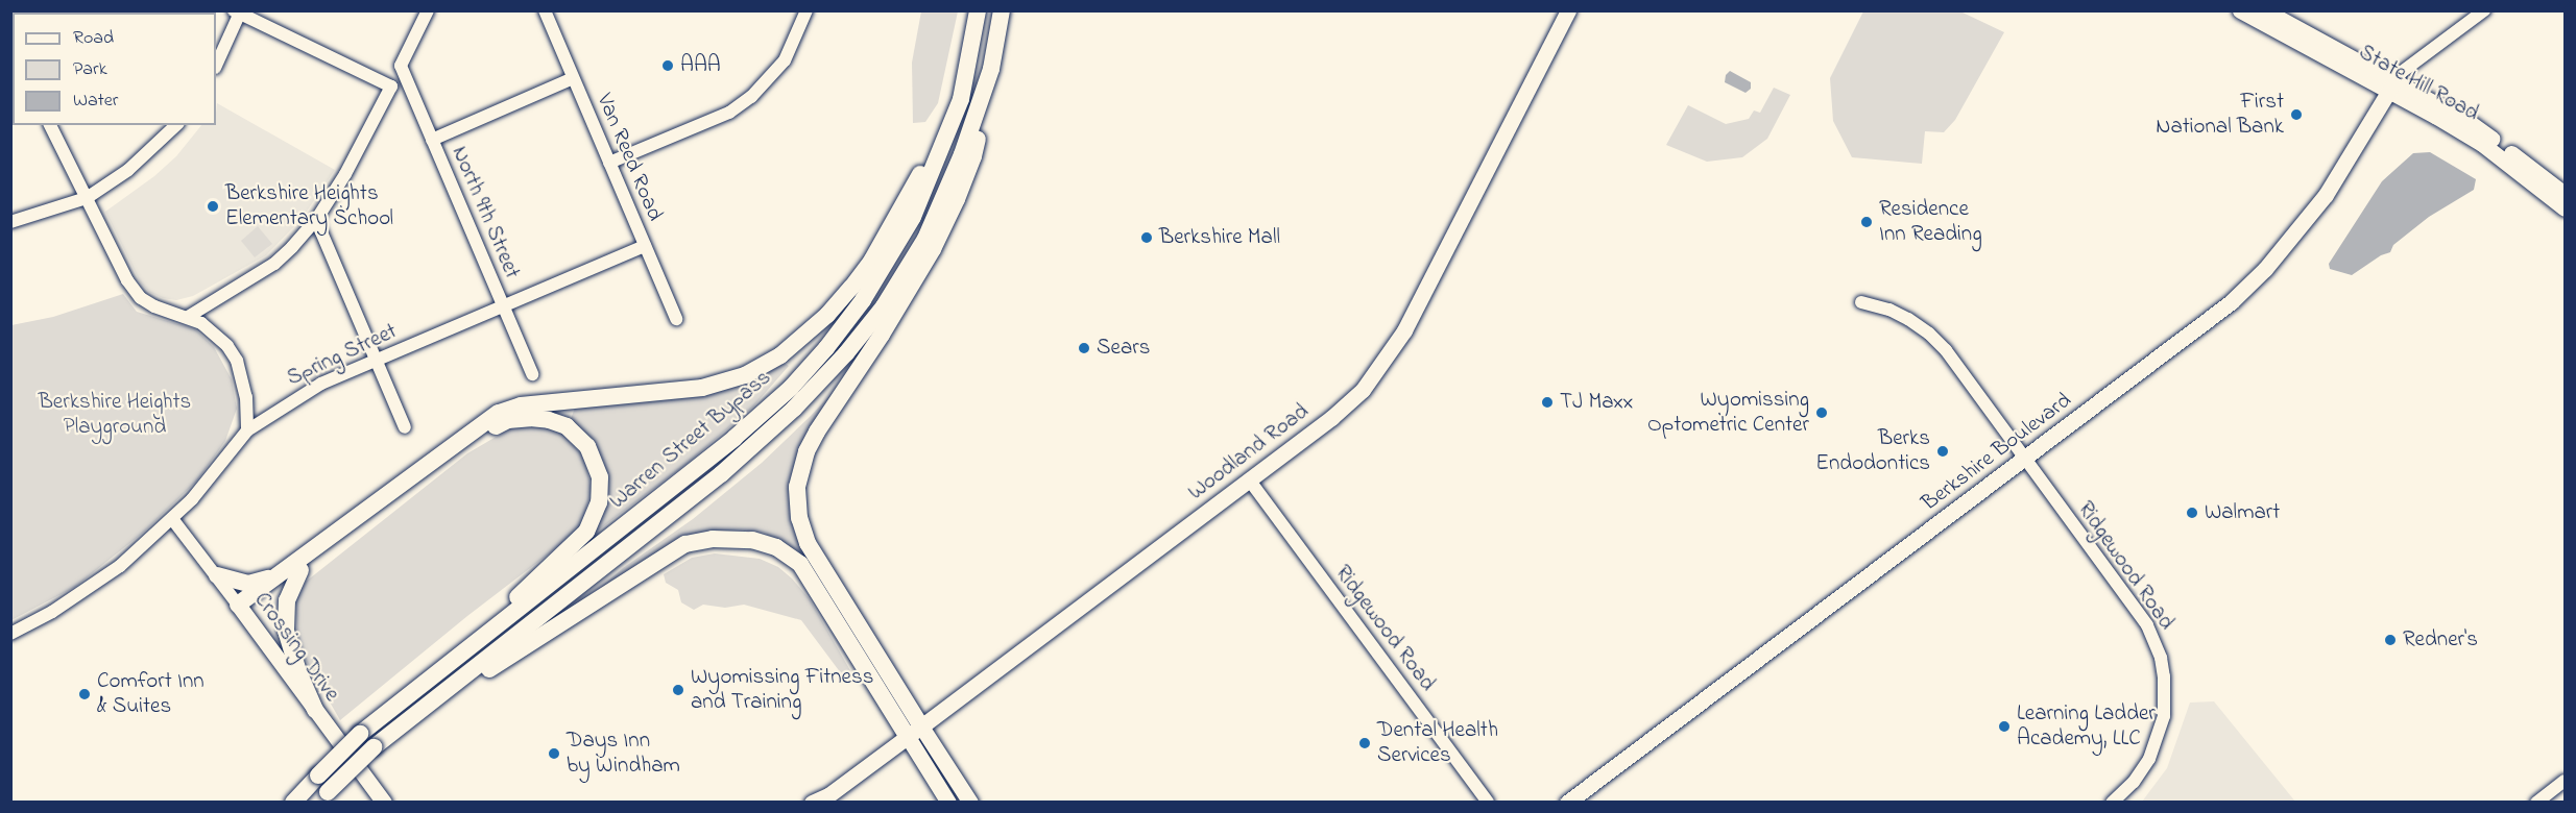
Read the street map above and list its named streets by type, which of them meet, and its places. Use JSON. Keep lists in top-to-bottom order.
{
  "streets": {
    "highway": ["Warren Street Bypass"],
    "main road": [
      "State Hill Road",
      "Woodland Road",
      "Berkshire Boulevard",
      "Crossing Drive"
    ],
    "street": [
      "Van Reed Road",
      "North 9th Street",
      "Spring Street",
      "Ridgewood Road"
    ]
  },
  "crossings": [
    ["State Hill Road", "Berkshire Boulevard"],
    ["Van Reed Road", "Spring Street"],
    ["North 9th Street", "Spring Street"],
    ["Spring Street", "Crossing Drive"],
    ["Woodland Road", "Ridgewood Road"],
    ["Berkshire Boulevard", "Ridgewood Road"]
  ],
  "parks": ["Berkshire Heights Playground"],
  "places": [
    "AAA",
    "First National Bank",
    "Berkshire Heights Elementary School",
    "Residence Inn Reading",
    "Berkshire Mall",
    "Sears",
    "TJ Maxx",
    "Wyomissing Optometric Center",
    "Berks Endodontics",
    "Walmart",
    "Redner's",
    "Wyomissing Fitness and Training",
    "Comfort Inn & Suites",
    "Learning Ladder Academy, LLC",
    "Dental Health Services",
    "Days Inn by Windham"
  ],
  "legend": ["Road", "Park", "Water"]
}
